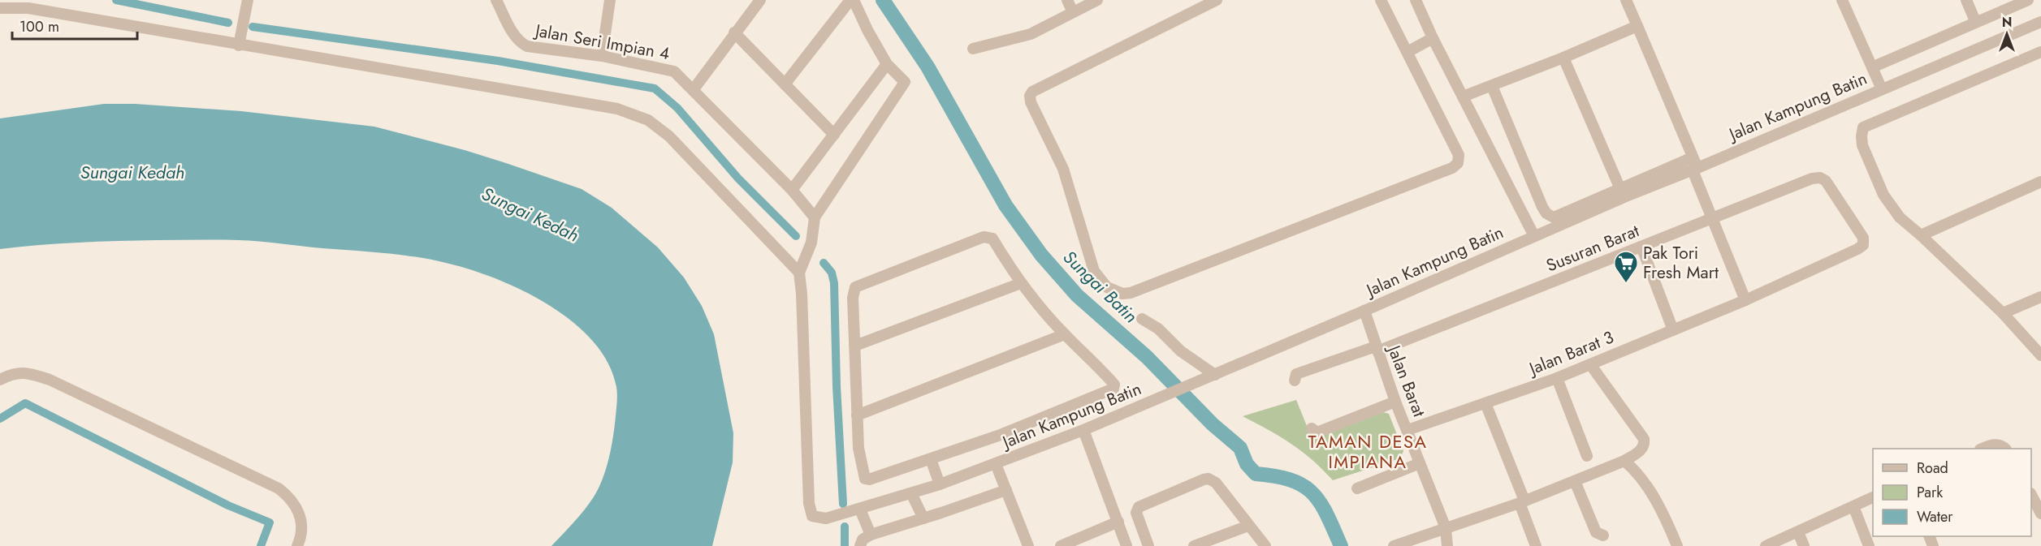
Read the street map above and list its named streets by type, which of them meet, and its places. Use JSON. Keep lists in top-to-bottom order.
{
  "streets": {
    "street": [
      "Jalan Seri Impian 4",
      "Jalan Kampung Batin",
      "Susuran Barat",
      "Jalan Barat 3",
      "Jalan Barat"
    ]
  },
  "crossings": [
    ["Jalan Kampung Batin", "Jalan Barat"],
    ["Susuran Barat", "Jalan Barat 3"],
    ["Susuran Barat", "Jalan Barat"],
    ["Jalan Barat 3", "Jalan Barat"]
  ],
  "districts": ["TAMAN DESA IMPIANA"],
  "water": ["Sungai Kedah", "Sungai Batin"],
  "places": {
    "supermarket": ["Pak Tori Fresh Mart"]
  },
  "legend": ["Road", "Park", "Water"],
  "scale_bar": "100 m",
  "north": "top"
}
